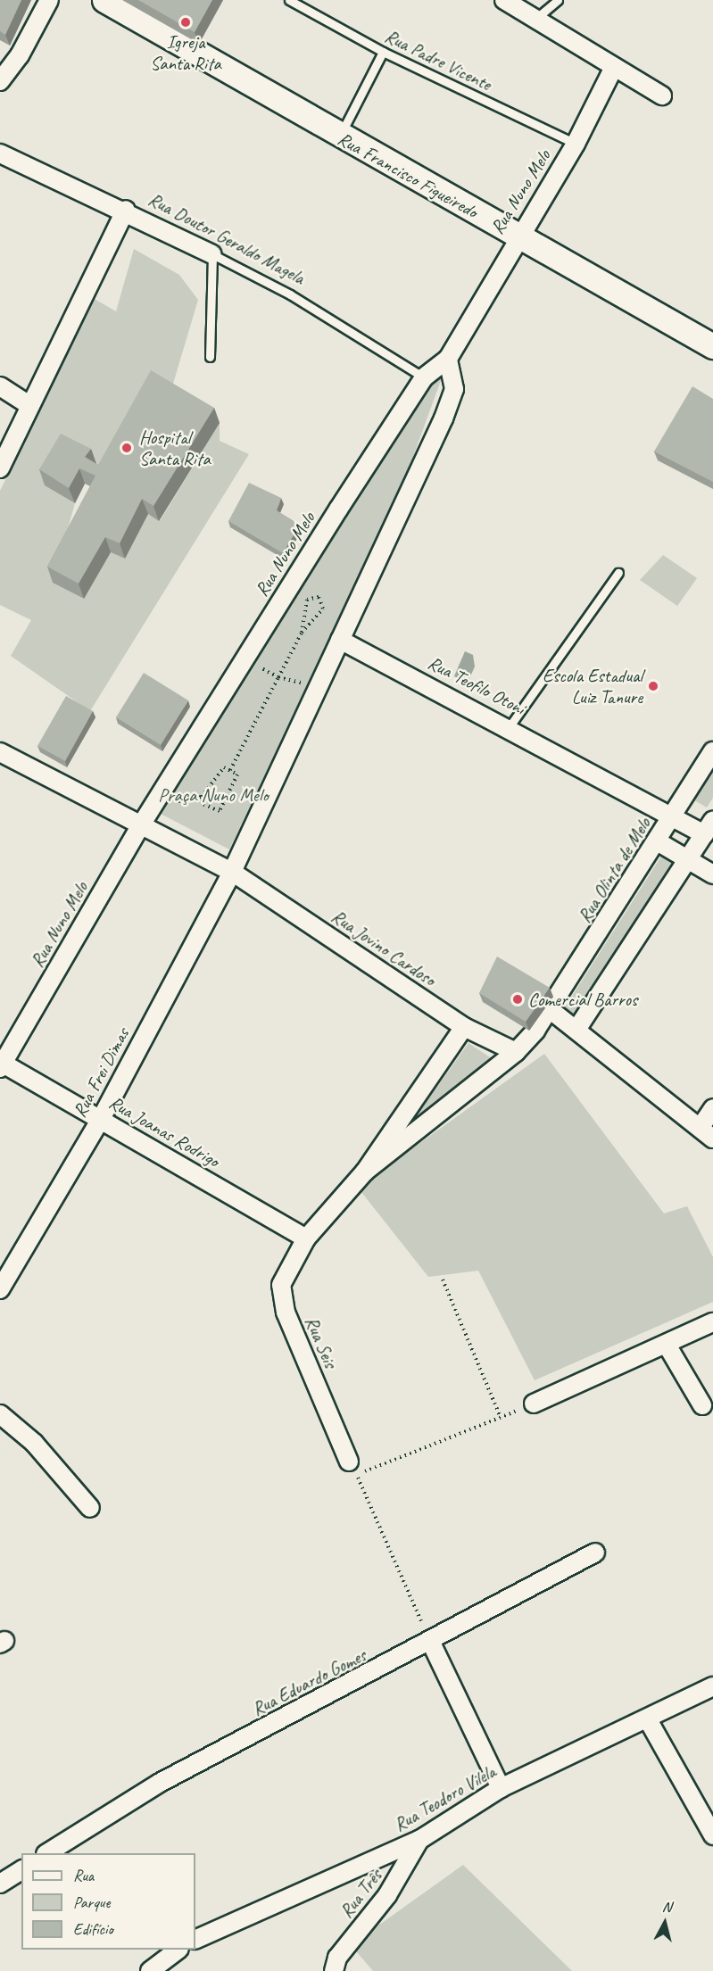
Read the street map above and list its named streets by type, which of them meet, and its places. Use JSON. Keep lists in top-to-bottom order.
{
  "streets": {
    "street": [
      "Rua Francisco Figueiredo",
      "Rua Nuno Melo",
      "Rua Doutor Geraldo Magela",
      "Rua Teofilo Otoni",
      "Rua Olinta de Melo",
      "Rua Jovino Cardoso",
      "Rua Frei Dimas",
      "Rua Joanas Rodrigo",
      "Rua Seis",
      "Rua Eduardo Gomes",
      "Rua Teodoro Vilela",
      "Rua Três"
    ],
    "lane": ["Rua Padre Vicente"]
  },
  "crossings": [
    ["Rua Padre Vicente", "Rua Nuno Melo"],
    ["Rua Francisco Figueiredo", "Rua Nuno Melo"],
    ["Rua Nuno Melo", "Rua Doutor Geraldo Magela"],
    ["Rua Nuno Melo", "Rua Jovino Cardoso"],
    ["Rua Nuno Melo", "Rua Joanas Rodrigo"],
    ["Rua Teofilo Otoni", "Rua Olinta de Melo"],
    ["Rua Olinta de Melo", "Rua Jovino Cardoso"],
    ["Rua Olinta de Melo", "Rua Joanas Rodrigo"],
    ["Rua Olinta de Melo", "Rua Seis"],
    ["Rua Jovino Cardoso", "Rua Frei Dimas"],
    ["Rua Frei Dimas", "Rua Joanas Rodrigo"],
    ["Rua Joanas Rodrigo", "Rua Seis"],
    ["Rua Teodoro Vilela", "Rua Três"]
  ],
  "parks": ["Praça Nuno Melo"],
  "places": [
    "Igreja Santa Rita",
    "Hospital Santa Rita",
    "Escola Estadual Luiz Tanure",
    "Comercial Barros"
  ],
  "legend": ["Rua", "Parque", "Edifício"],
  "north": "top"
}
